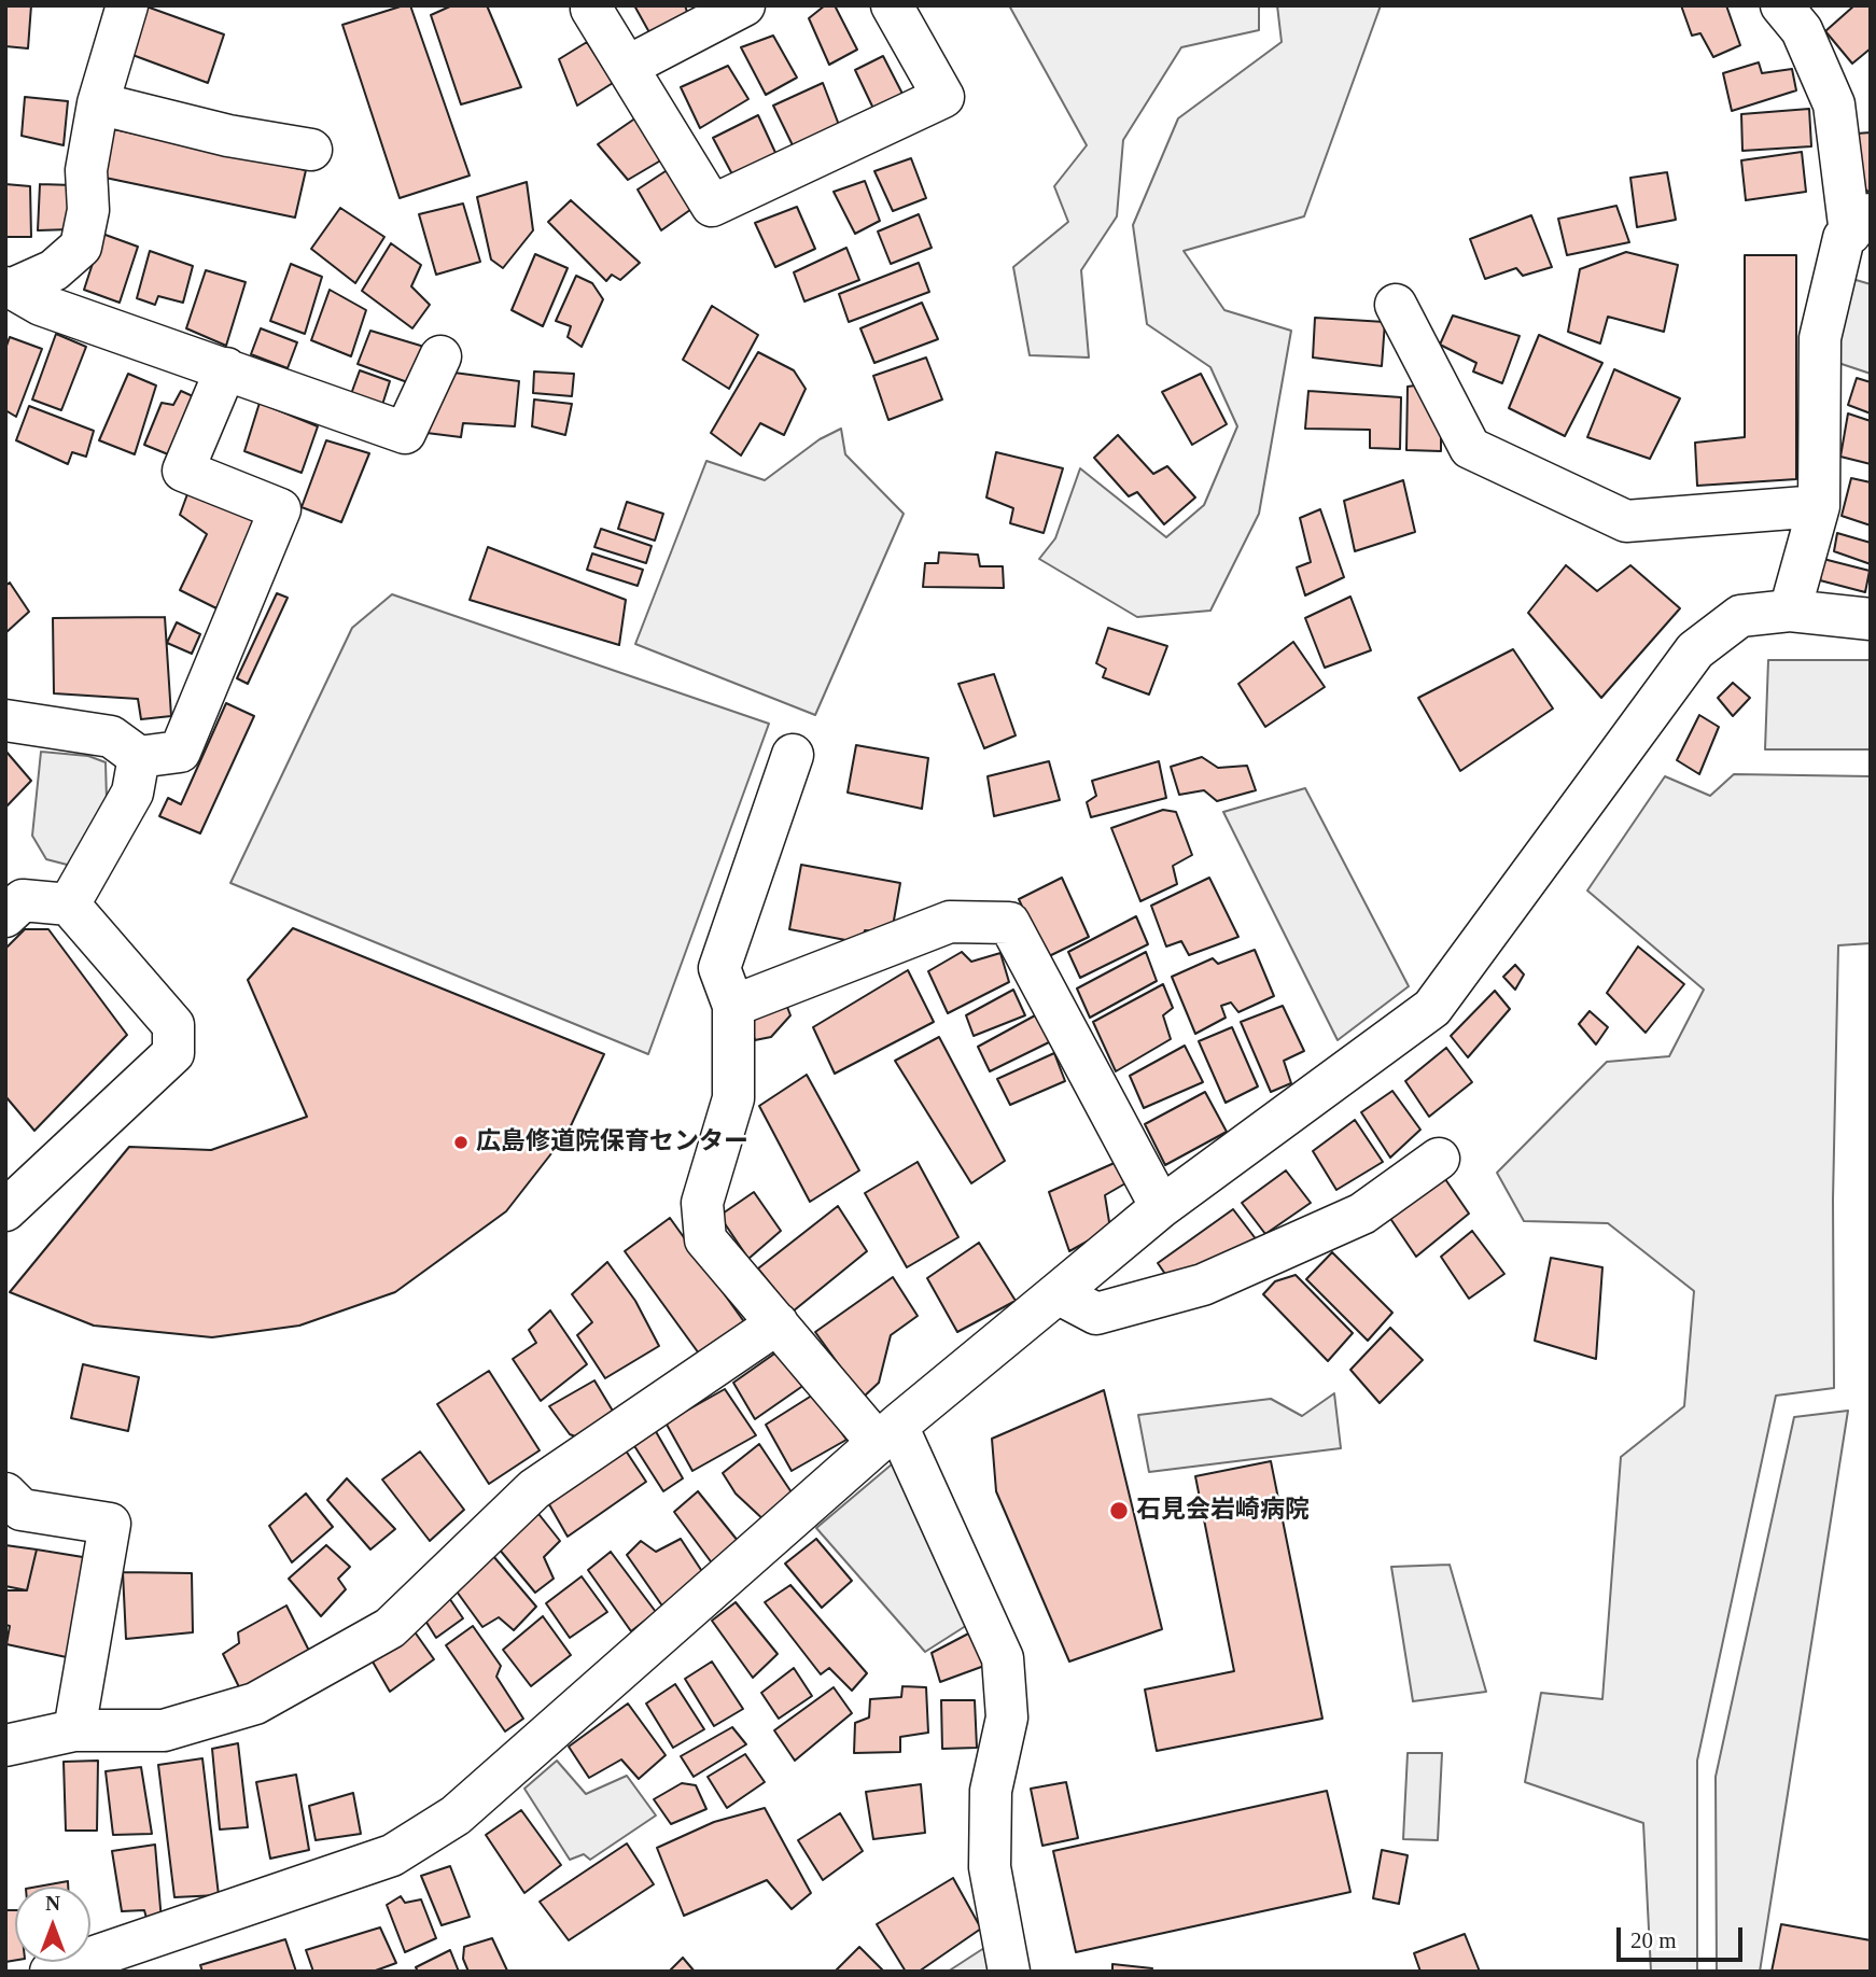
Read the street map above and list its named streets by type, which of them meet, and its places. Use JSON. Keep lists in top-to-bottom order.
{
  "places": ["広島修道院保育センター", "石見会岩崎病院"],
  "scale_bar": "20 m",
  "north": "top"
}
